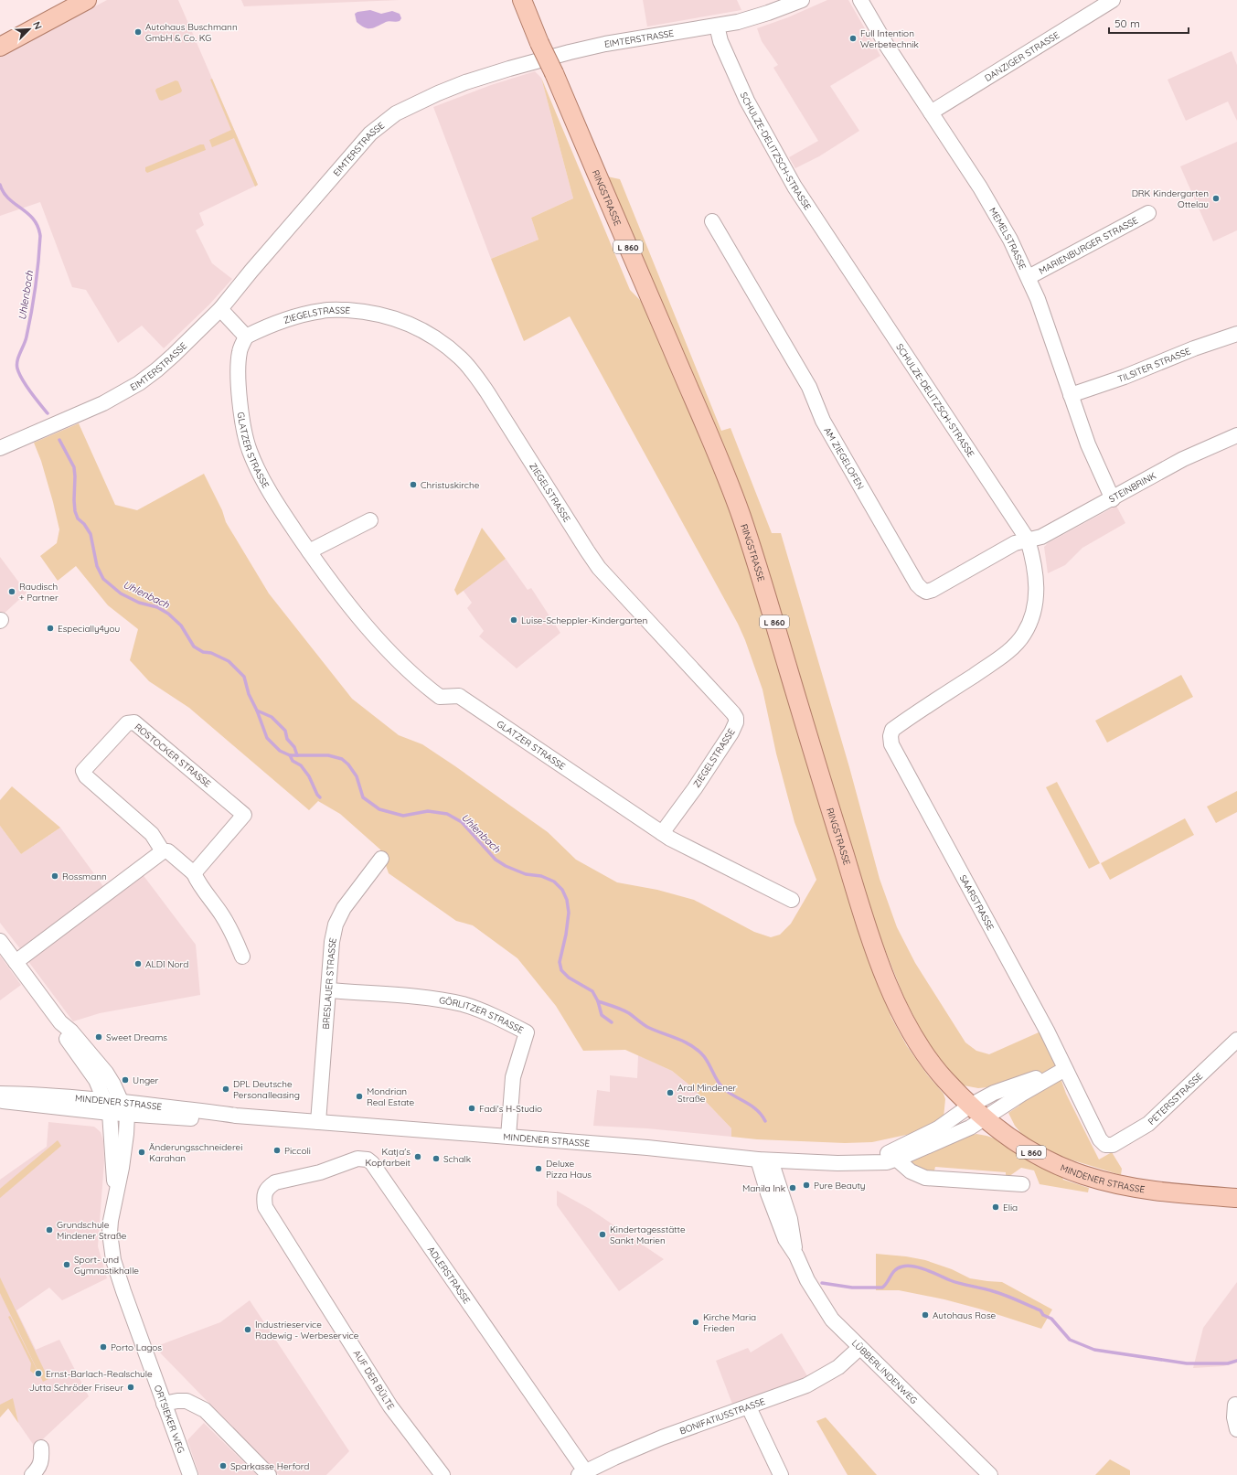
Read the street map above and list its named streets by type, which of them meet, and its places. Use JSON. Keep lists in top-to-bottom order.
{
  "streets": {
    "main road": ["RINGSTRASSE", "L 860", "MINDENER STRASSE"],
    "street": [
      "EIMTERSTRASSE",
      "DANZIGER STRASSE",
      "SCHULZE-DELITZSCH-STRASSE",
      "MEMELSTRASSE",
      "MARIENBURGER STRASSE",
      "ZIEGELSTRASSE",
      "TILSITER STRASSE",
      "GLATZER STRASSE",
      "AM ZIEGELOFEN",
      "STEINBRINK",
      "ROSTOCKER STRASSE",
      "SAARSTRASSE",
      "BRESLAUER STRASSE",
      "GÖRLITZER STRASSE",
      "PETERSSTRASSE",
      "ADLERSTRASSE",
      "LÜBBERLINDENWEG",
      "AUF DER BÜLTE",
      "BONIFATIUSSTRASSE",
      "ORTSIEKER WEG"
    ]
  },
  "crossings": [
    ["EIMTERSTRASSE", "SCHULZE-DELITZSCH-STRASSE"],
    ["DANZIGER STRASSE", "MEMELSTRASSE"],
    ["SCHULZE-DELITZSCH-STRASSE", "AM ZIEGELOFEN"],
    ["SCHULZE-DELITZSCH-STRASSE", "STEINBRINK"],
    ["SCHULZE-DELITZSCH-STRASSE", "SAARSTRASSE"],
    ["RINGSTRASSE", "MINDENER STRASSE"],
    ["MEMELSTRASSE", "MARIENBURGER STRASSE"],
    ["MEMELSTRASSE", "TILSITER STRASSE"],
    ["MEMELSTRASSE", "STEINBRINK"],
    ["ZIEGELSTRASSE", "GLATZER STRASSE"],
    ["AM ZIEGELOFEN", "STEINBRINK"],
    ["SAARSTRASSE", "PETERSSTRASSE"],
    ["BRESLAUER STRASSE", "GÖRLITZER STRASSE"],
    ["BRESLAUER STRASSE", "MINDENER STRASSE"],
    ["GÖRLITZER STRASSE", "MINDENER STRASSE"],
    ["MINDENER STRASSE", "LÜBBERLINDENWEG"],
    ["MINDENER STRASSE", "ORTSIEKER WEG"],
    ["ADLERSTRASSE", "AUF DER BÜLTE"],
    ["ADLERSTRASSE", "BONIFATIUSSTRASSE"],
    ["LÜBBERLINDENWEG", "BONIFATIUSSTRASSE"]
  ],
  "water": ["Uhlenbach"],
  "places": [
    "Autohaus Buschmann GmbH & Co. KG",
    "Full Intention Werbetechnik",
    "DRK Kindergarten Ottelau",
    "Christuskirche",
    "Raudisch + Partner",
    "Luise-Scheppler-Kindergarten",
    "Especially4you",
    "Rossmann",
    "ALDI Nord",
    "Sweet Dreams",
    "Unger",
    "DPL Deutsche Personalleasing",
    "Aral Mindener Straße",
    "Mondrian Real Estate",
    "Fadi's H-Studio",
    "Piccoli",
    "Änderungsschneiderei Karahan",
    "Katja's Kopfarbeit",
    "Schalk",
    "Deluxe Pizza Haus",
    "Pure Beauty",
    "Manila Ink",
    "Elia",
    "Grundschule Mindener Straße",
    "Kindertagesstätte Sankt Marien",
    "Sport- und Gymnastikhalle",
    "Autohaus Rose",
    "Kirche Maria Frieden",
    "Industrieservice Radewig - Werbeservice",
    "Porto Lagos",
    "Ernst-Barlach-Realschule",
    "Jutta Schröder Friseur",
    "Sparkasse Herford"
  ],
  "scale_bar": "50 m",
  "north": "top right"
}
